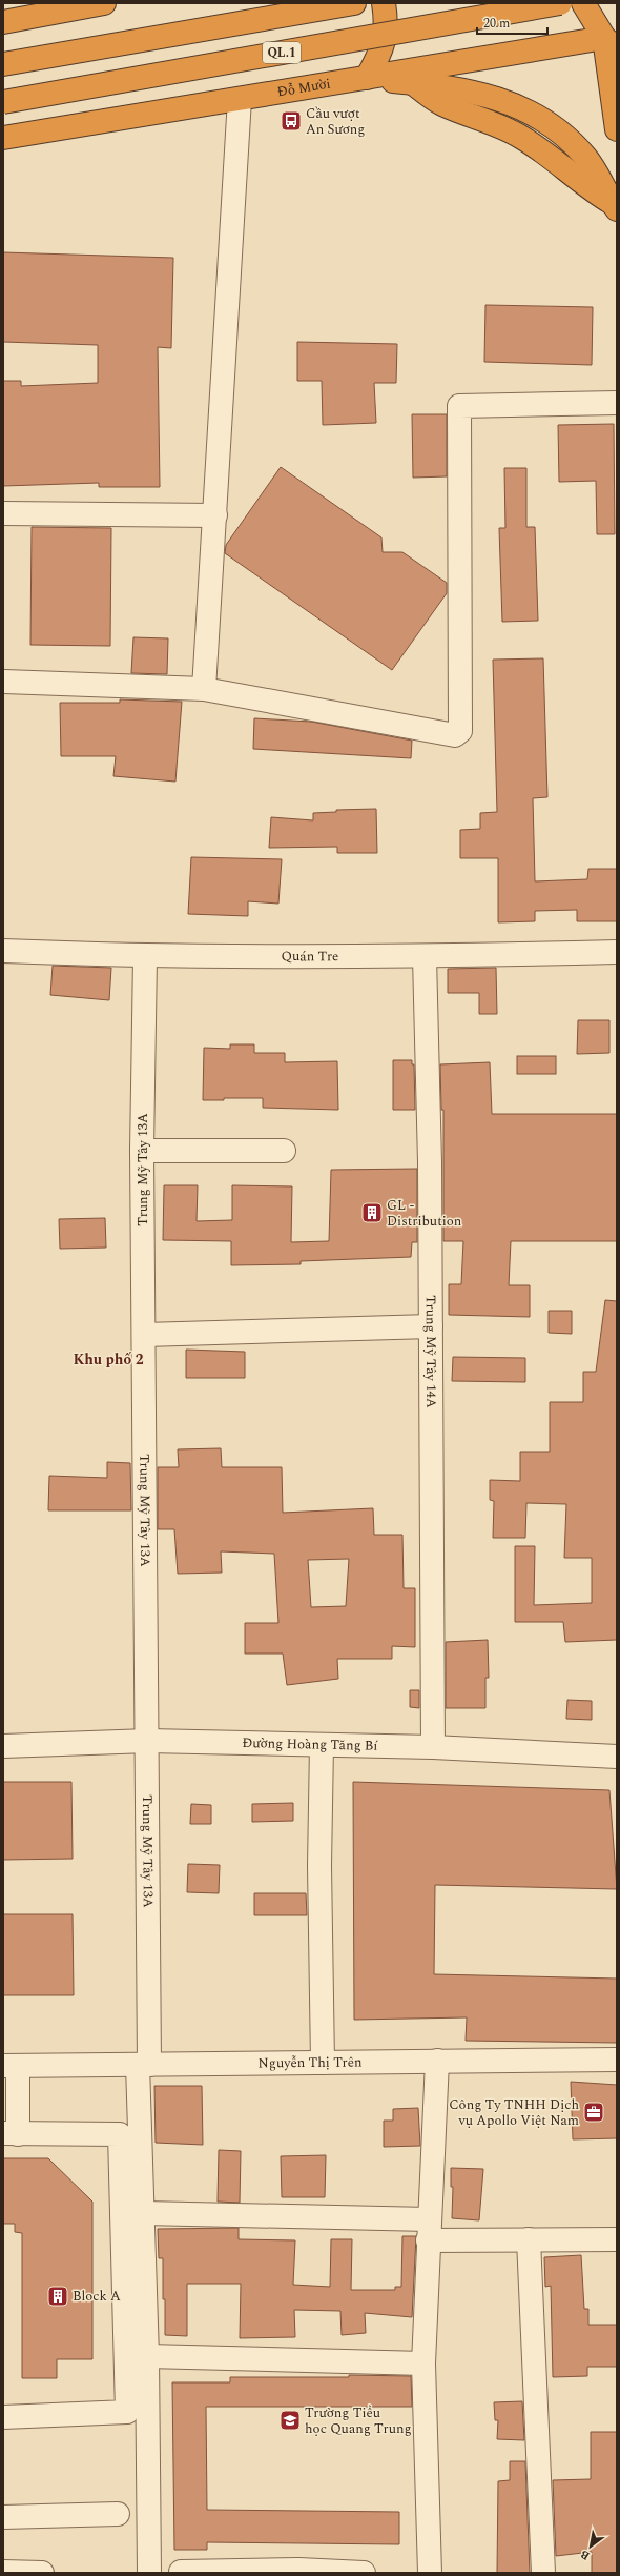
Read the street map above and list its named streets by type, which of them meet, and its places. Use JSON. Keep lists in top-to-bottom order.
{
  "streets": {
    "highway": ["QL.1", "Đỗ Mười"],
    "street": [
      "Quán Tre",
      "Trung Mỹ Tây 13A",
      "Trung Mỹ Tây 14A",
      "Đường Hoàng Tăng Bí",
      "Nguyễn Thị Trên"
    ]
  },
  "crossings": [
    ["Quán Tre", "Trung Mỹ Tây 13A"],
    ["Quán Tre", "Trung Mỹ Tây 14A"],
    ["Trung Mỹ Tây 13A", "Đường Hoàng Tăng Bí"],
    ["Trung Mỹ Tây 13A", "Nguyễn Thị Trên"],
    ["Trung Mỹ Tây 14A", "Đường Hoàng Tăng Bí"]
  ],
  "districts": ["Khu phố 2"],
  "places": {
    "bus stop": ["Cầu vượt An Sương"],
    "building": ["GL - Distribution", "Block A"],
    "office": ["Công Ty TNHH Dịch vụ Apollo Việt Nam"],
    "school or university": ["Trường Tiểu học Quang Trung"]
  },
  "scale_bar": "20 m",
  "north": "bottom left"
}
